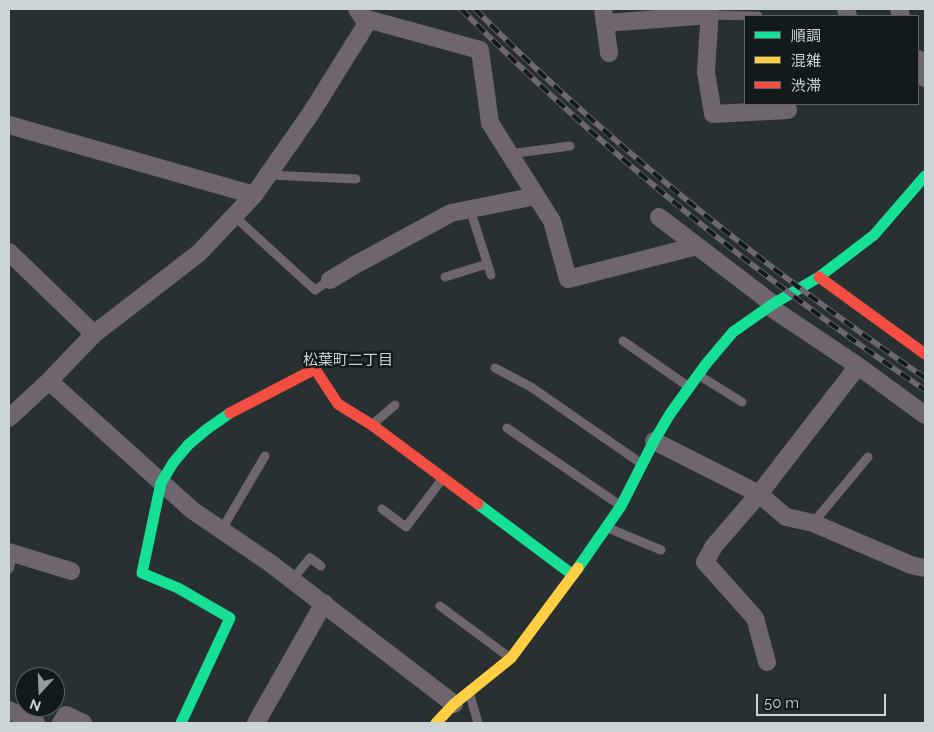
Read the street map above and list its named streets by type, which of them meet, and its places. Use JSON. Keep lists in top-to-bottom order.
{
  "districts": ["松葉町二丁目"],
  "legend": ["順調", "混雑", "渋滞"],
  "scale_bar": "50 m",
  "north": "bottom"
}
